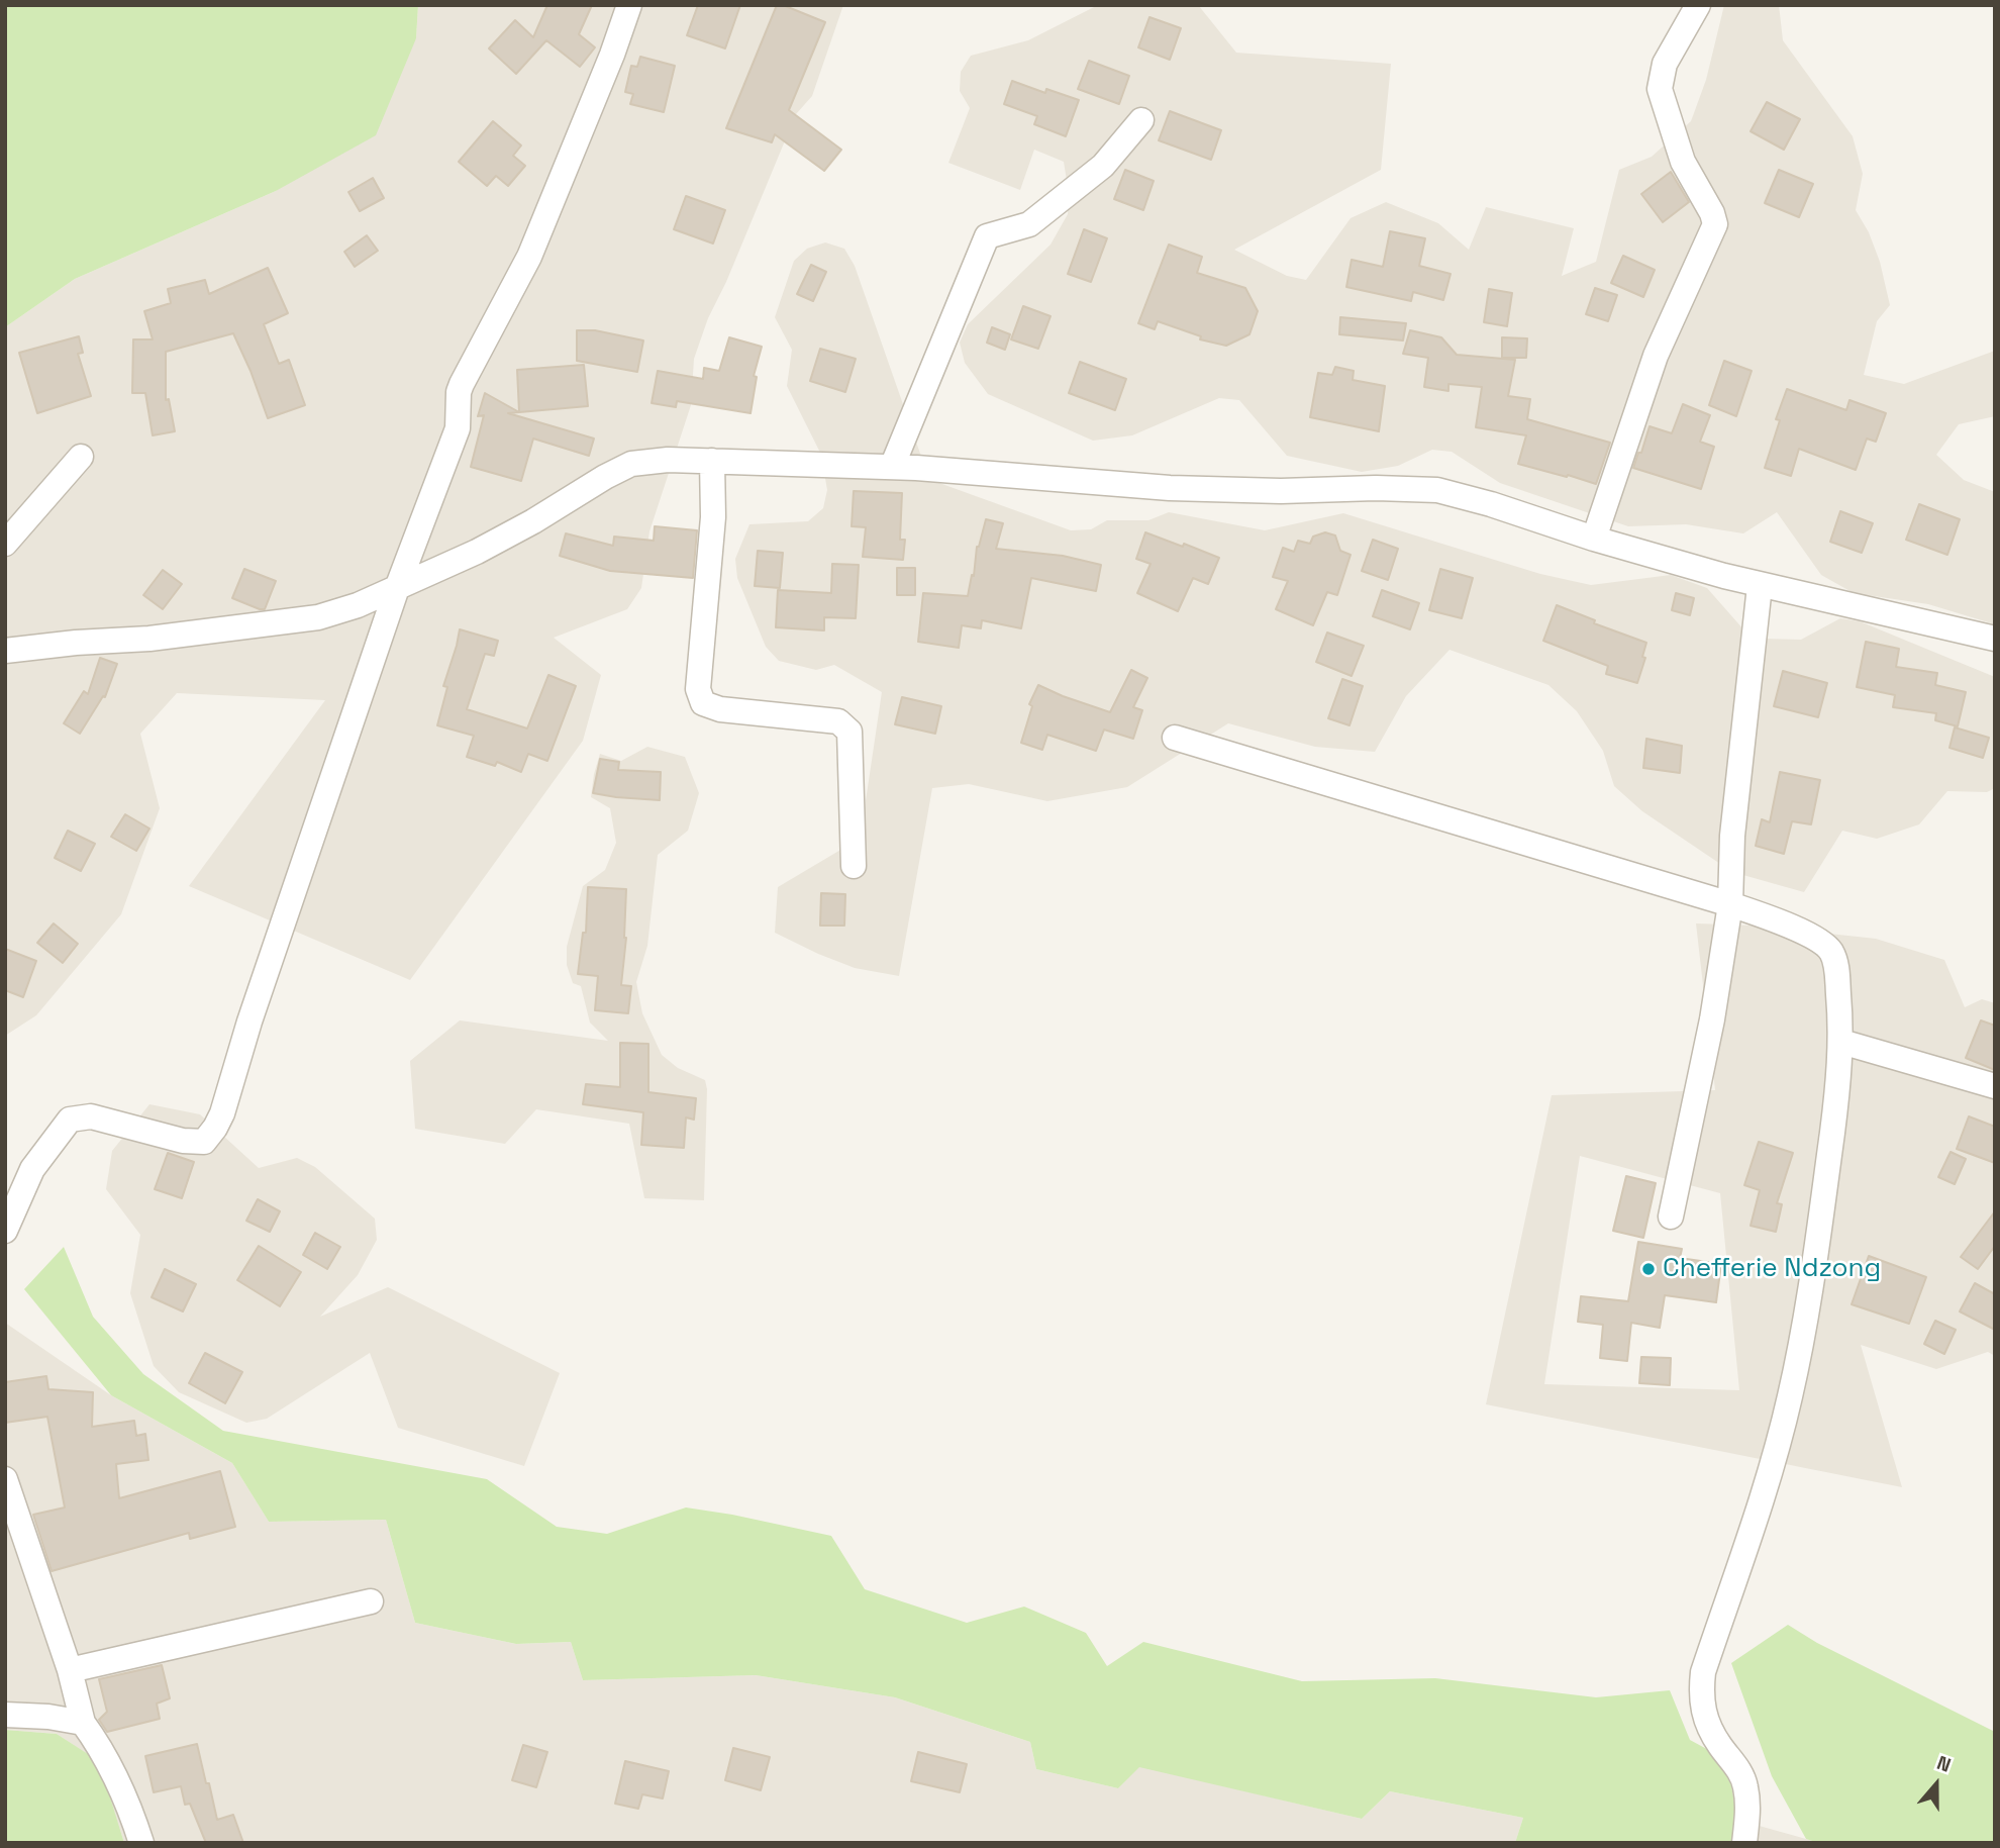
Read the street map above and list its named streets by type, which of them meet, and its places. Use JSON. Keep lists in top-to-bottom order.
{
  "places": ["Chefferie Ndzong"],
  "north": "top"
}
